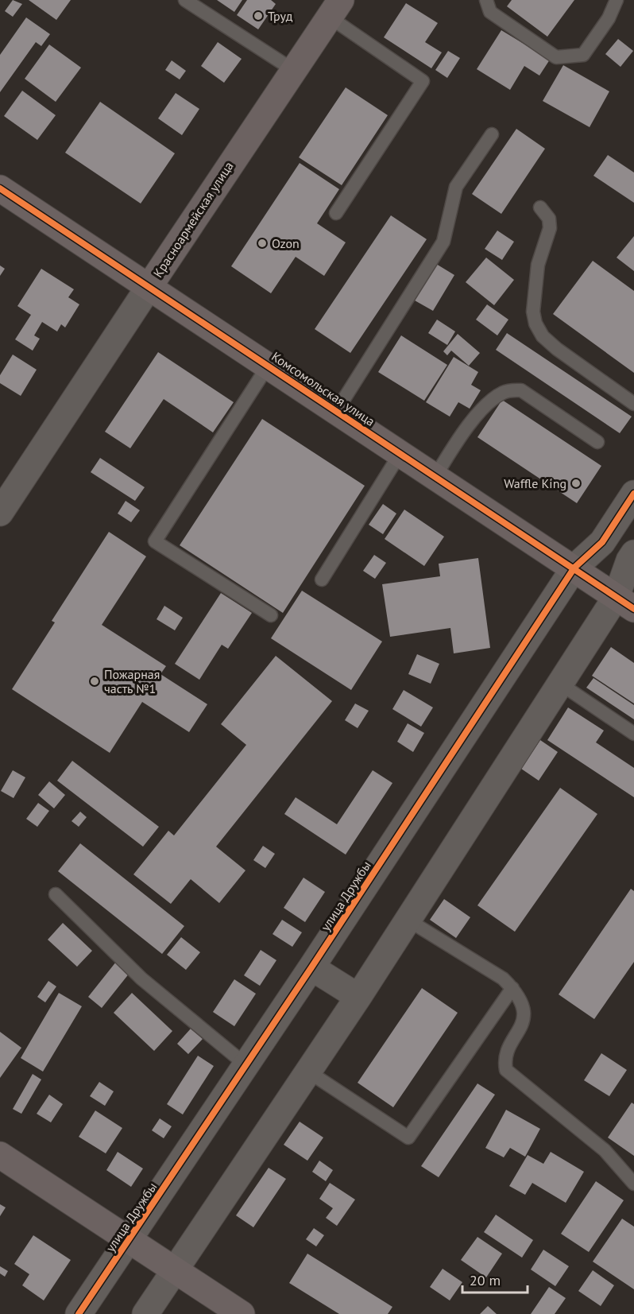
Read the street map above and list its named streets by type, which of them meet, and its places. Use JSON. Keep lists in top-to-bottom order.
{
  "streets": {
    "street": ["Красноармейская улица", "Комсомольская улица", "улица Дружбы"]
  },
  "crossings": [
    ["Красноармейская улица", "Комсомольская улица"],
    ["Комсомольская улица", "улица Дружбы"]
  ],
  "places": [
    "Труд",
    "Ozon",
    "Waffle King",
    "Пожарная часть №1"
  ],
  "scale_bar": "20 m"
}
